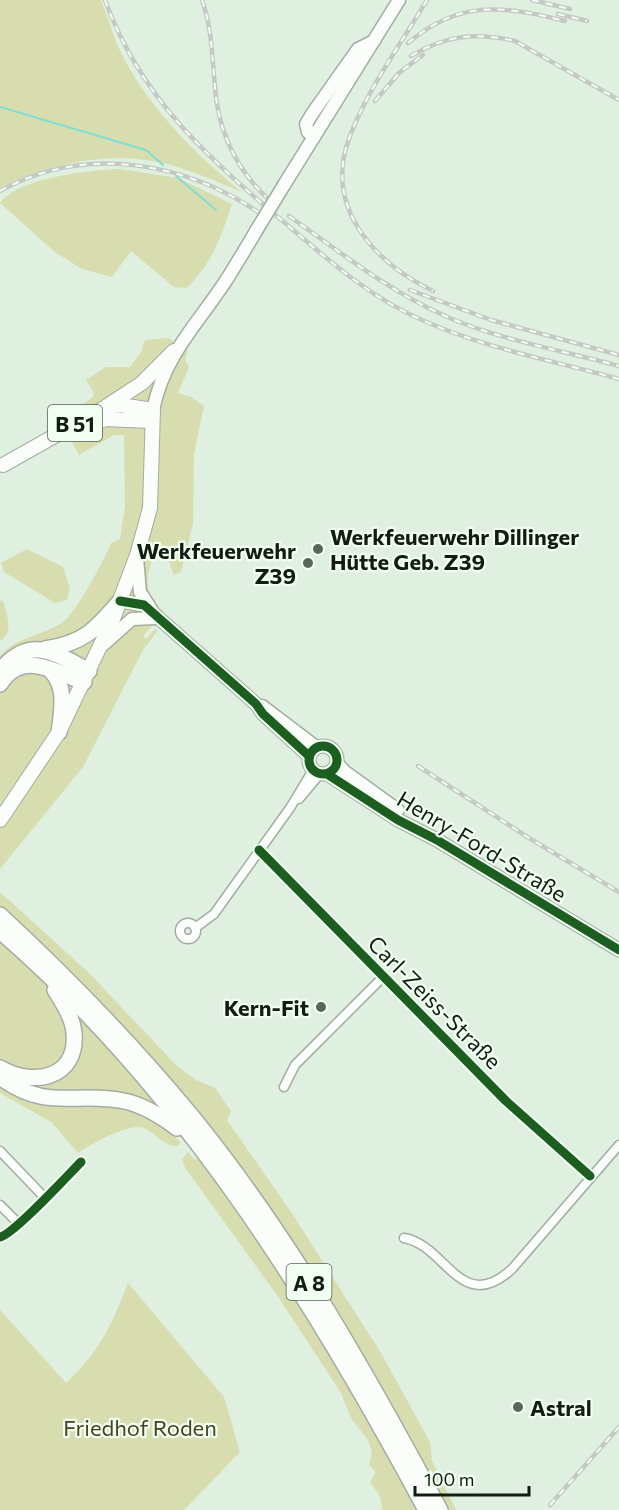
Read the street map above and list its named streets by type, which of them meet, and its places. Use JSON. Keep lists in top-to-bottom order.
{
  "streets": {
    "highway": ["A 8"],
    "main road": ["B 51"],
    "street": ["Henry-Ford-Straße", "Carl-Zeiss-Straße"]
  },
  "parks": ["Friedhof Roden"],
  "places": [
    "Werkfeuerwehr Dillinger Hütte Geb. Z39",
    "Werkfeuerwehr Z39",
    "Kern-Fit",
    "Astral"
  ],
  "scale_bar": "100 m"
}
